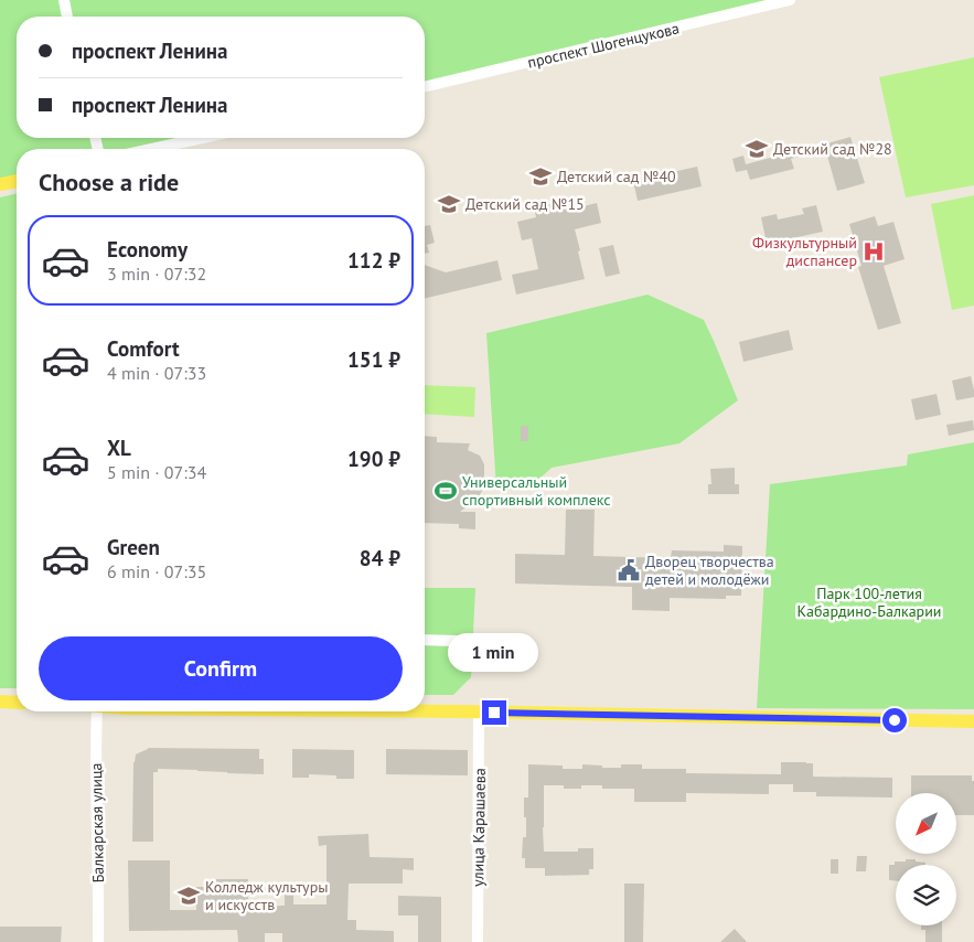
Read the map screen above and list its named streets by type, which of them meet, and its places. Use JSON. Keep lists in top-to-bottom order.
{
  "streets": {
    "street": ["проспект Шогенцукова", "Балкарская улица", "улица Карашаева"]
  },
  "parks": ["Парк 100-летия Кабардино-Балкарии"],
  "places": {
    "school or university": [
      "Детский сад №28",
      "Детский сад №40",
      "Детский сад №15",
      "Колледж культуры и искусств"
    ],
    "hospital": ["Физкультурный диспансер"],
    "sports": ["Универсальный спортивный комплекс"],
    "public building": ["Дворец творчества детей и молодёжи"]
  },
  "north": "bottom left",
  "page": {
    "banner": ["проспект Ленина", "проспект Ленина"],
    "heading": "Choose a ride",
    "list": [
      {
        "name": "Economy",
        "note": "3 min · 07:32",
        "value": "112 ₽"
      },
      {
        "name": "Comfort",
        "note": "4 min · 07:33",
        "value": "151 ₽"
      },
      {
        "name": "XL",
        "note": "5 min · 07:34",
        "value": "190 ₽"
      },
      {
        "name": "Green",
        "note": "6 min · 07:35",
        "value": "84 ₽"
      }
    ],
    "buttons": "Confirm",
    "bubble": "1 min"
  }
}
